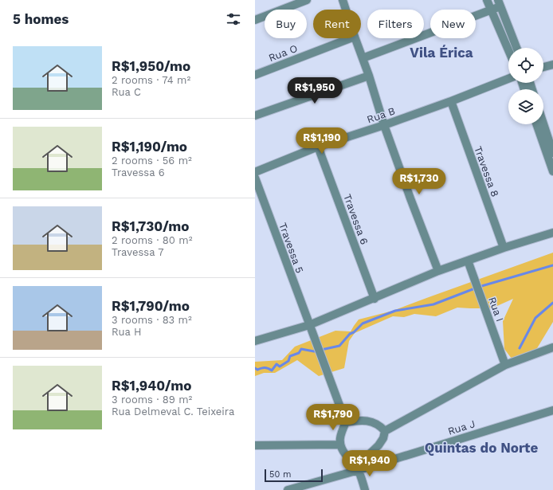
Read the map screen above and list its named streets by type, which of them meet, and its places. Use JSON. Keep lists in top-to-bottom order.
{
  "streets": {
    "street": [
      "Rua O",
      "Rua B",
      "Travessa 8",
      "Travessa 6",
      "Travessa 5",
      "Rua I",
      "Rua J"
    ]
  },
  "crossings": [
    ["Rua B", "Travessa 8"],
    ["Rua B", "Travessa 6"]
  ],
  "districts": ["Vila Érica", "Quintas do Norte"],
  "scale_bar": "50 m",
  "page": {
    "heading": "5 homes",
    "chip": [
      "Buy",
      "Rent",
      "Filters",
      "New"
    ],
    "list": [
      {
        "name": "R$1,950/mo",
        "note": "2 rooms · 74 m² · Rua C"
      },
      {
        "name": "R$1,190/mo",
        "note": "2 rooms · 56 m² · Travessa 6"
      },
      {
        "name": "R$1,730/mo",
        "note": "2 rooms · 80 m² · Travessa 7"
      },
      {
        "name": "R$1,790/mo",
        "note": "3 rooms · 83 m² · Rua H"
      },
      {
        "name": "R$1,940/mo",
        "note": "3 rooms · 89 m² · Rua Delmeval C. Teixeira"
      }
    ],
    "price": [
      "R$1,950",
      "R$1,190",
      "R$1,730",
      "R$1,790",
      "R$1,940"
    ],
    "scale": "50 m"
  }
}
